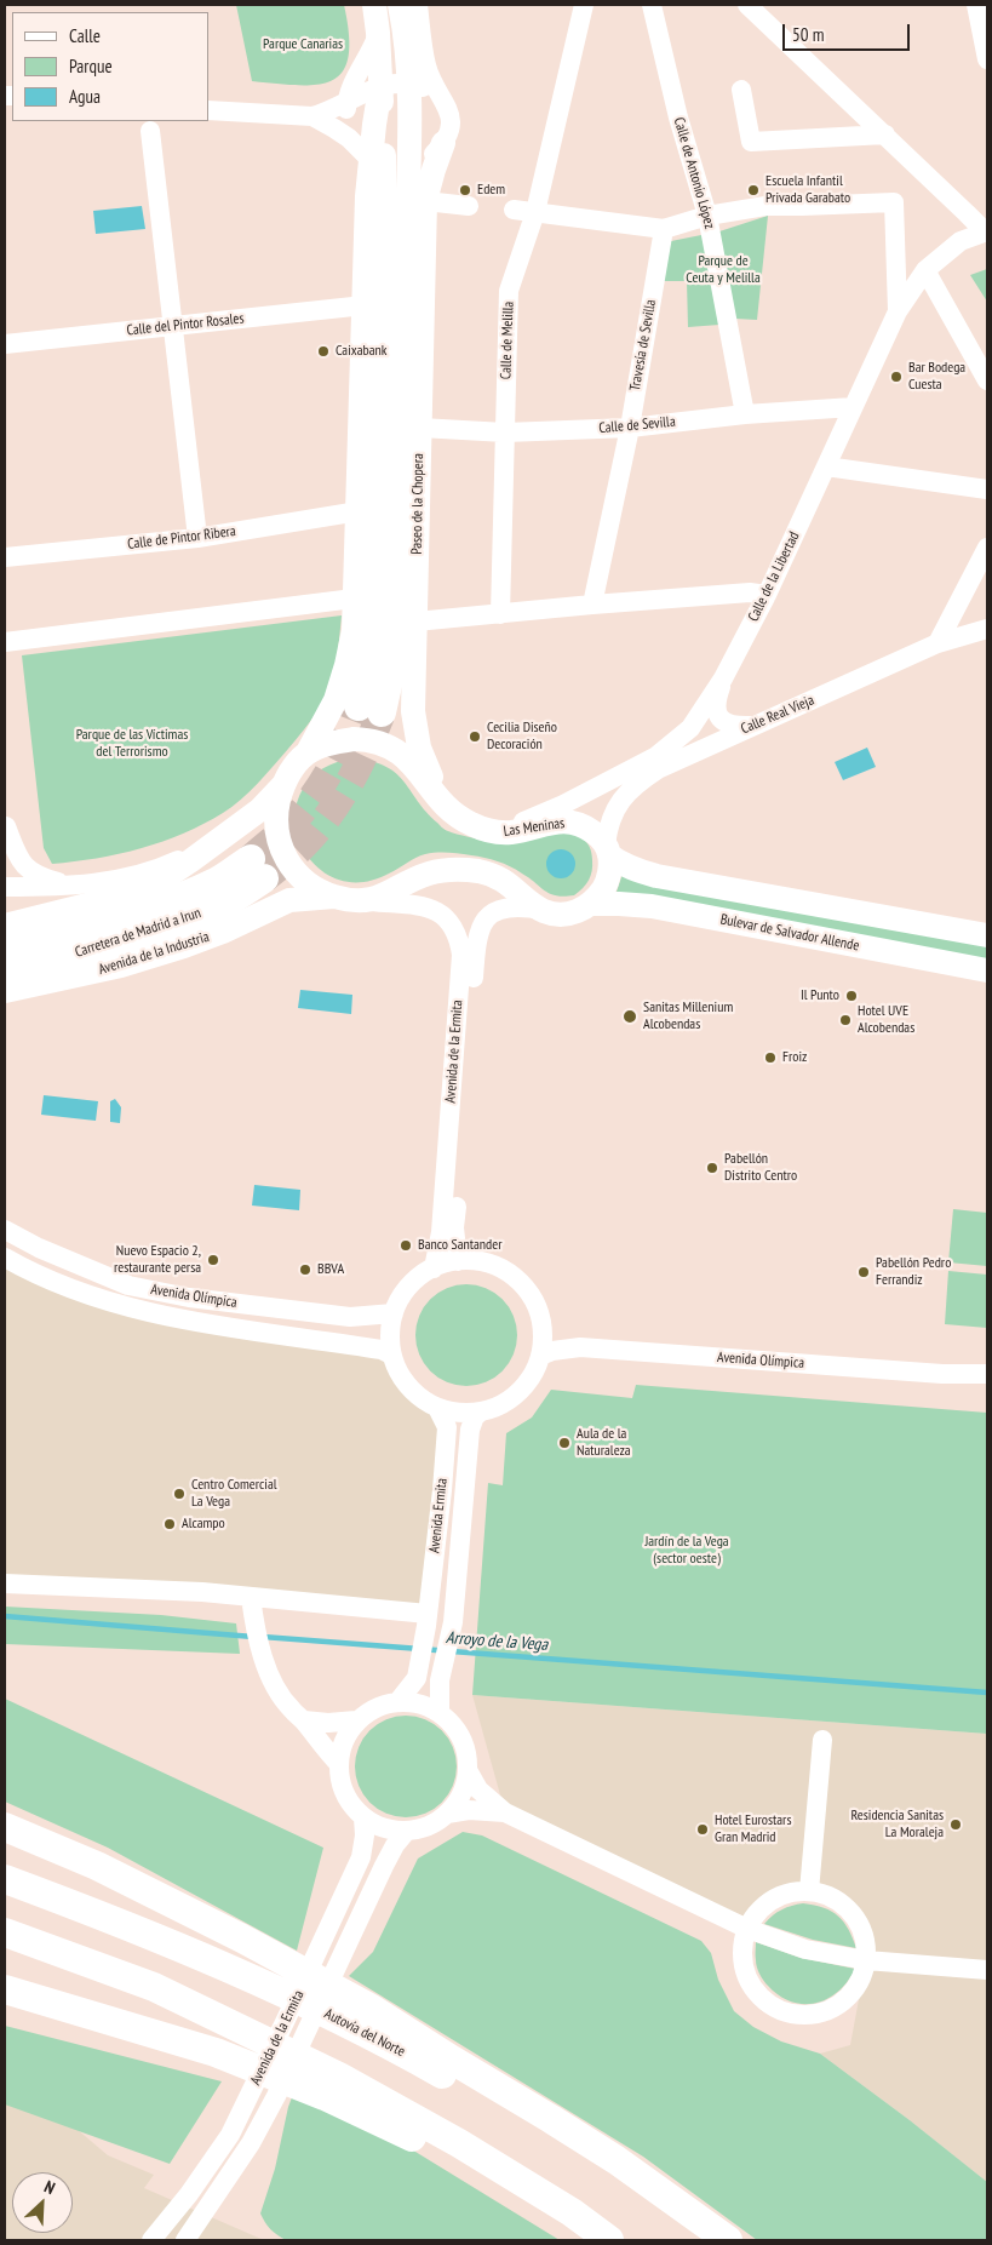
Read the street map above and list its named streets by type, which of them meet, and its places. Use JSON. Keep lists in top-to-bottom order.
{
  "streets": {
    "highway": ["Carretera de Madrid a Irun", "Autovía del Norte"],
    "main road": [
      "Paseo de la Chopera",
      "Las Meninas",
      "Bulevar de Salvador Allende",
      "Avenida de la Industria"
    ],
    "street": [
      "Calle de Antonio López",
      "Calle del Pintor Rosales",
      "Calle de Melilla",
      "Travesía de Sevilla",
      "Calle de Sevilla",
      "Calle de Pintor Ribera",
      "Calle de la Libertad",
      "Calle Real Vieja",
      "Avenida de la Ermita",
      "Avenida Olímpica",
      "Avenida Ermita"
    ]
  },
  "crossings": [
    ["Calle de Antonio López", "Calle de Sevilla"],
    ["Calle del Pintor Rosales", "Paseo de la Chopera"],
    ["Calle de Melilla", "Calle de Sevilla"],
    ["Travesía de Sevilla", "Calle de Sevilla"],
    ["Calle de Sevilla", "Paseo de la Chopera"],
    ["Calle de Sevilla", "Calle de la Libertad"],
    ["Paseo de la Chopera", "Calle de Pintor Ribera"],
    ["Paseo de la Chopera", "Las Meninas"],
    ["Calle de la Libertad", "Las Meninas"],
    ["Calle Real Vieja", "Las Meninas"],
    ["Las Meninas", "Avenida de la Industria"],
    ["Las Meninas", "Avenida de la Ermita"],
    ["Avenida de la Ermita", "Avenida Olímpica"],
    ["Avenida de la Ermita", "Avenida Ermita"],
    ["Avenida Olímpica", "Avenida Ermita"]
  ],
  "water": ["Arroyo de la Vega"],
  "parks": [
    "Parque Canarias",
    "Parque de Ceuta y Melilla",
    "Parque de las Víctimas del Terrorismo",
    "Jardín de la Vega (sector oeste)"
  ],
  "places": [
    "Edem",
    "Escuela Infantil Privada Garabato",
    "Caixabank",
    "Bar Bodega Cuesta",
    "Cecilia Diseño Decoración",
    "Il Punto",
    "Sanitas Millenium Alcobendas",
    "Hotel UVE Alcobendas",
    "Froiz",
    "Pabellón Distrito Centro",
    "Banco Santander",
    "Nuevo Espacio 2, restaurante persa",
    "BBVA",
    "Pabellón Pedro Ferrandiz",
    "Aula de la Naturaleza",
    "Centro Comercial La Vega",
    "Alcampo",
    "Residencia Sanitas La Moraleja",
    "Hotel Eurostars Gran Madrid"
  ],
  "legend": ["Calle", "Parque", "Agua"],
  "scale_bar": "50 m",
  "north": "top right"
}
